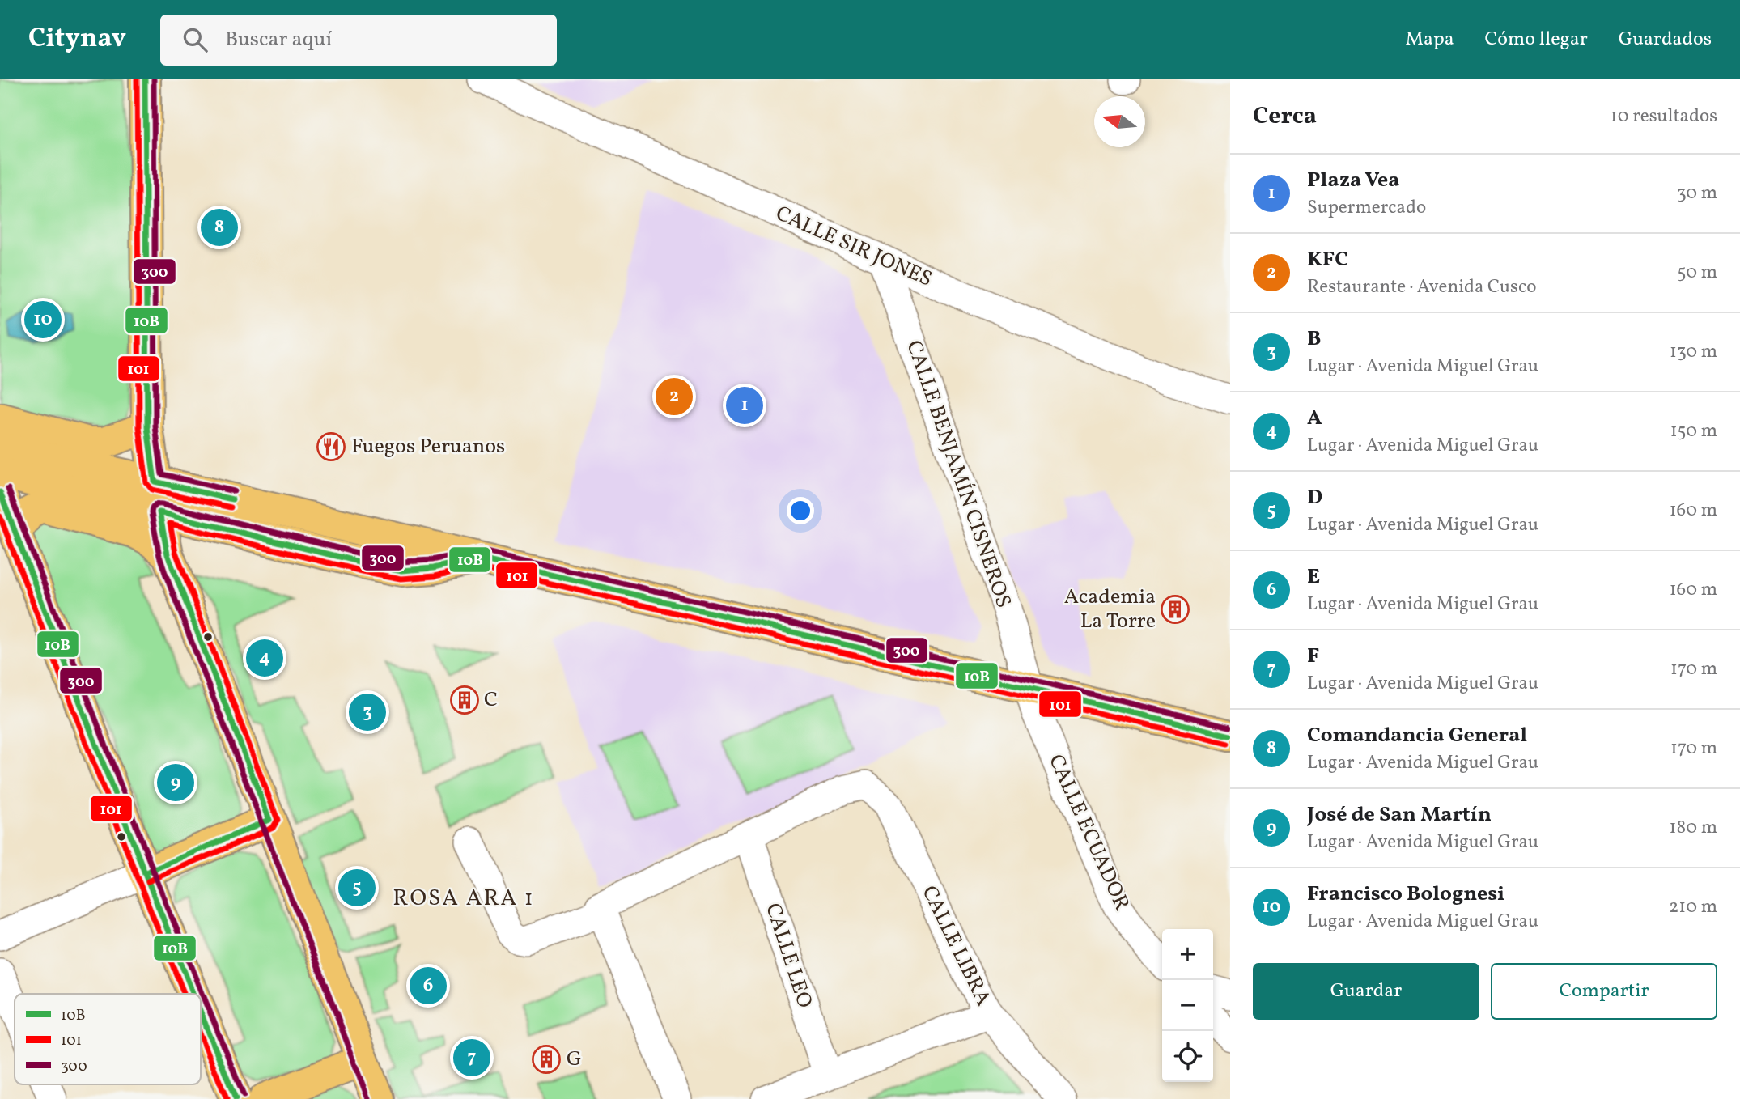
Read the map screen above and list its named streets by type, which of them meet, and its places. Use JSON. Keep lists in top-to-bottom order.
{
  "streets": {
    "street": [
      "CALLE SIR JONES",
      "CALLE BENJAMÍN CISNEROS",
      "CALLE ECUADOR",
      "CALLE LIBRA",
      "CALLE LEO"
    ]
  },
  "crossings": [
    ["CALLE SIR JONES", "CALLE BENJAMÍN CISNEROS"],
    ["CALLE BENJAMÍN CISNEROS", "CALLE ECUADOR"],
    ["CALLE LIBRA", "CALLE LEO"]
  ],
  "districts": ["ROSA ARA 1"],
  "places": {
    "restaurant": ["Fuegos Peruanos"],
    "building": ["Academia La Torre", "C", "G"]
  },
  "lines": ["transit line 10B", "transit line 101", "transit line 300"],
  "legend": ["10B", "101", "300"],
  "north": "left",
  "page": {
    "header": "Citynav",
    "search": "Buscar aquí",
    "nav": ["Mapa", "Cómo llegar", "Guardados"],
    "heading": ["Cerca", "10 resultados"],
    "list": [
      {
        "mark": "1",
        "name": "Plaza Vea",
        "note": "Supermercado",
        "value": "30 m"
      },
      {
        "mark": "2",
        "name": "KFC",
        "note": "Restaurante · Avenida Cusco",
        "value": "50 m"
      },
      {
        "mark": "3",
        "name": "B",
        "note": "Lugar · Avenida Miguel Grau",
        "value": "130 m"
      },
      {
        "mark": "4",
        "name": "A",
        "note": "Lugar · Avenida Miguel Grau",
        "value": "150 m"
      },
      {
        "mark": "5",
        "name": "D",
        "note": "Lugar · Avenida Miguel Grau",
        "value": "160 m"
      },
      {
        "mark": "6",
        "name": "E",
        "note": "Lugar · Avenida Miguel Grau",
        "value": "160 m"
      },
      {
        "mark": "7",
        "name": "F",
        "note": "Lugar · Avenida Miguel Grau",
        "value": "170 m"
      },
      {
        "mark": "8",
        "name": "Comandancia General",
        "note": "Lugar · Avenida Miguel Grau",
        "value": "170 m"
      },
      {
        "mark": "9",
        "name": "José de San Martín",
        "note": "Lugar · Avenida Miguel Grau",
        "value": "180 m"
      },
      {
        "mark": "10",
        "name": "Francisco Bolognesi",
        "note": "Lugar · Avenida Miguel Grau",
        "value": "210 m"
      }
    ],
    "pins": [
      "8",
      "10",
      "2",
      "1",
      "4",
      "3",
      "9",
      "5",
      "6",
      "7"
    ],
    "map_buttons": ["+", "−"],
    "buttons": ["Guardar", "Compartir"]
  }
}
